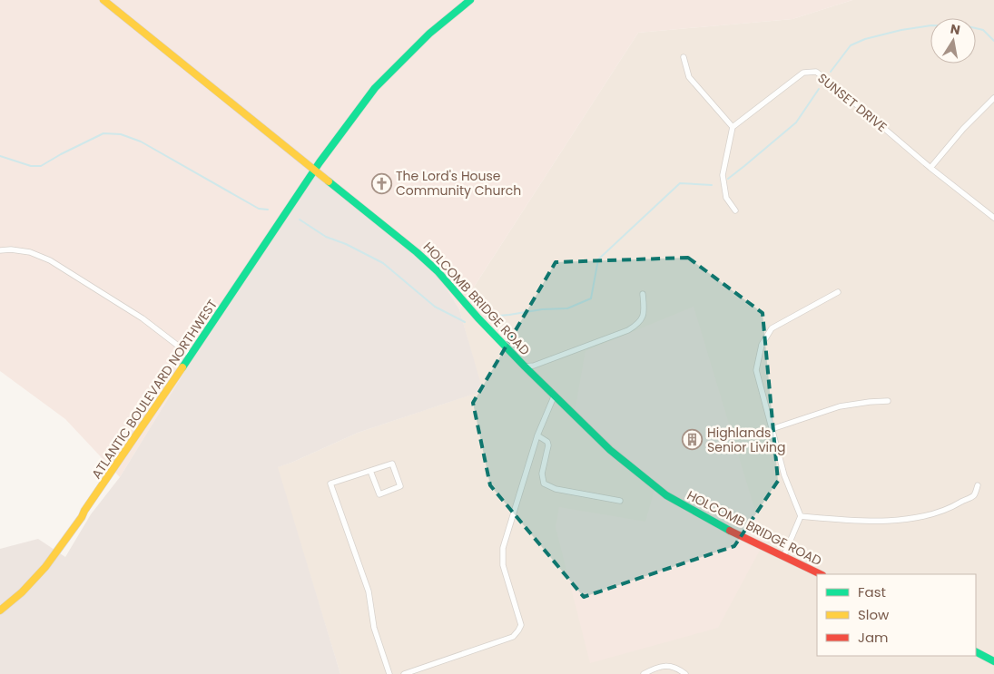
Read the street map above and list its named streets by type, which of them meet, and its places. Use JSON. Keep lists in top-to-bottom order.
{
  "streets": {
    "street": ["SUNSET DRIVE", "HOLCOMB BRIDGE ROAD", "ATLANTIC BOULEVARD NORTHWEST"]
  },
  "crossings": [
    ["HOLCOMB BRIDGE ROAD", "ATLANTIC BOULEVARD NORTHWEST"]
  ],
  "places": {
    "church": ["The Lord's House Community Church"],
    "building": ["Highlands Senior Living"]
  },
  "legend": ["Fast", "Slow", "Jam"],
  "north": "top"
}
